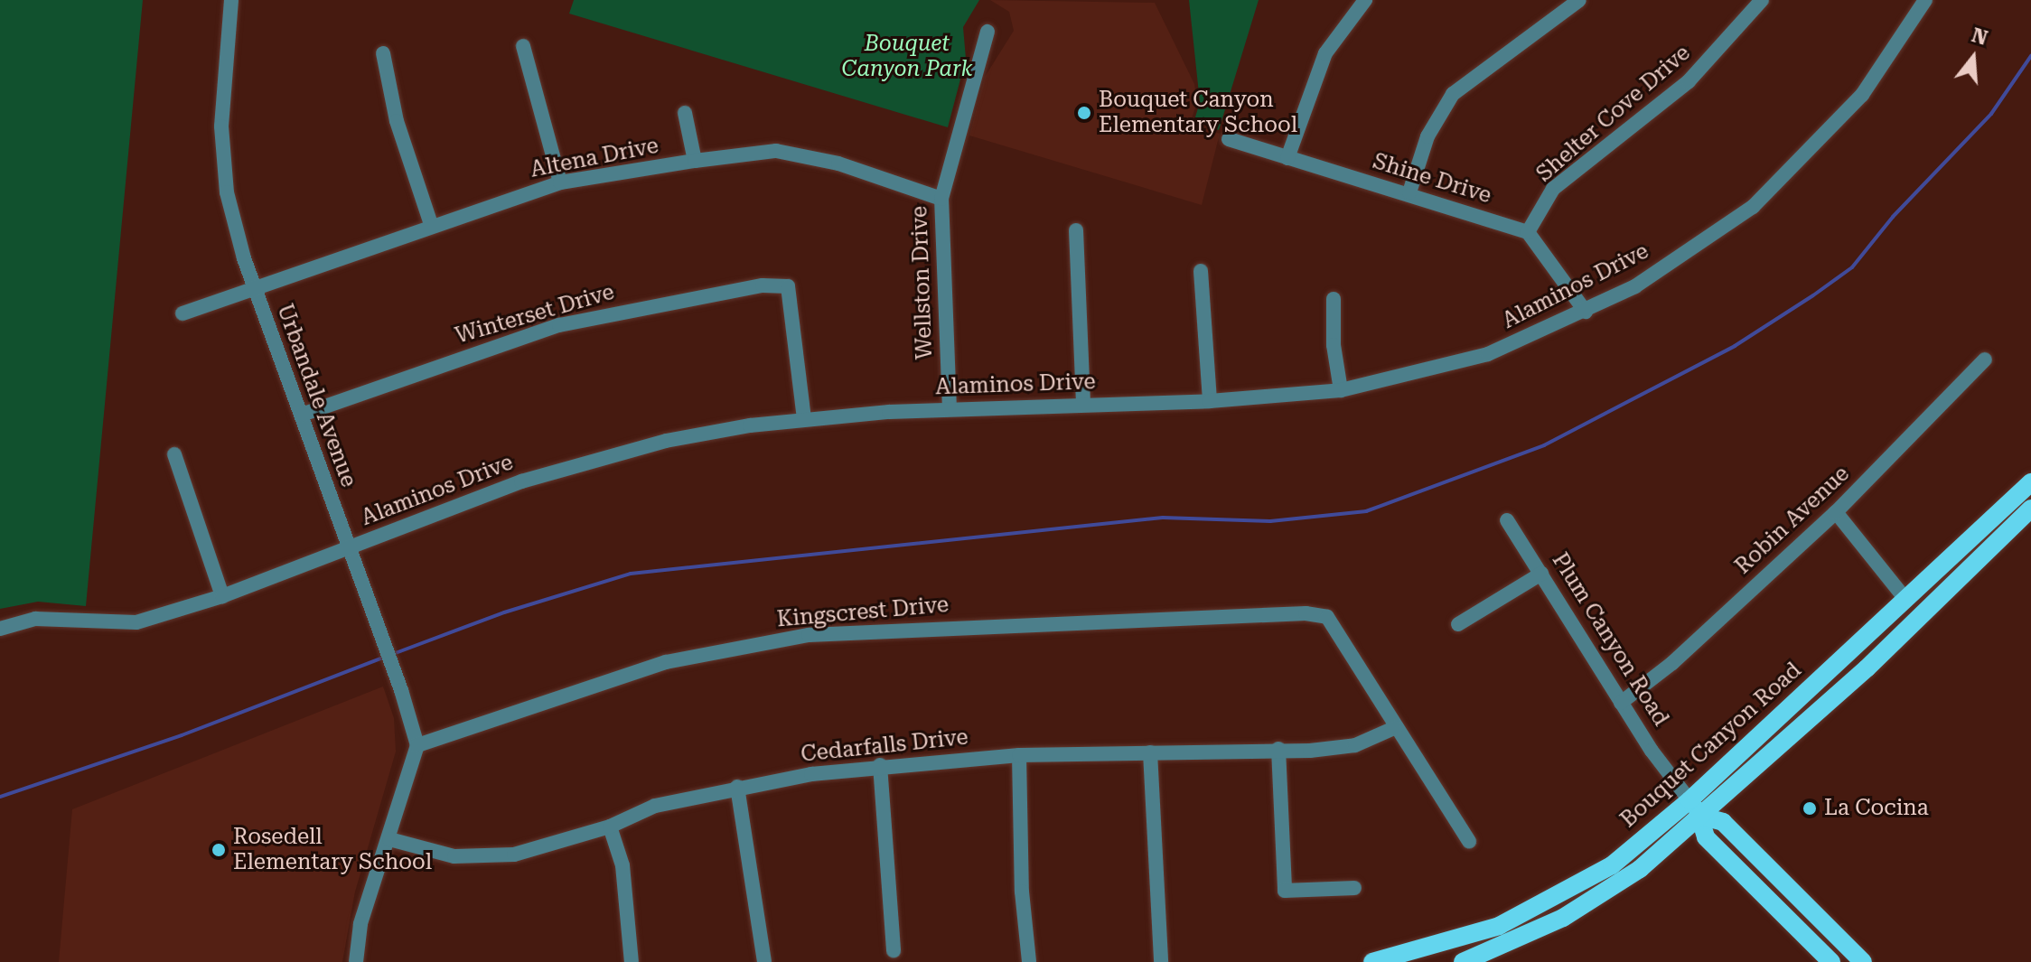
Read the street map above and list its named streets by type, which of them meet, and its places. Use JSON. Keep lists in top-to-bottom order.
{
  "streets": {
    "main road": ["Plum Canyon Road", "Bouquet Canyon Road"],
    "street": [
      "Shelter Cove Drive",
      "Altena Drive",
      "Shine Drive",
      "Wellston Drive",
      "Alaminos Drive",
      "Winterset Drive",
      "Urbandale Avenue",
      "Robin Avenue",
      "Kingscrest Drive",
      "Cedarfalls Drive"
    ]
  },
  "crossings": [
    ["Shelter Cove Drive", "Shine Drive"],
    ["Altena Drive", "Wellston Drive"],
    ["Altena Drive", "Urbandale Avenue"],
    ["Wellston Drive", "Alaminos Drive"],
    ["Alaminos Drive", "Winterset Drive"],
    ["Alaminos Drive", "Urbandale Avenue"],
    ["Winterset Drive", "Urbandale Avenue"],
    ["Urbandale Avenue", "Kingscrest Drive"],
    ["Robin Avenue", "Plum Canyon Road"],
    ["Kingscrest Drive", "Cedarfalls Drive"],
    ["Plum Canyon Road", "Bouquet Canyon Road"]
  ],
  "parks": ["Bouquet Canyon Park"],
  "places": ["Bouquet Canyon Elementary School", "La Cocina", "Rosedell Elementary School"],
  "north": "top"
}
